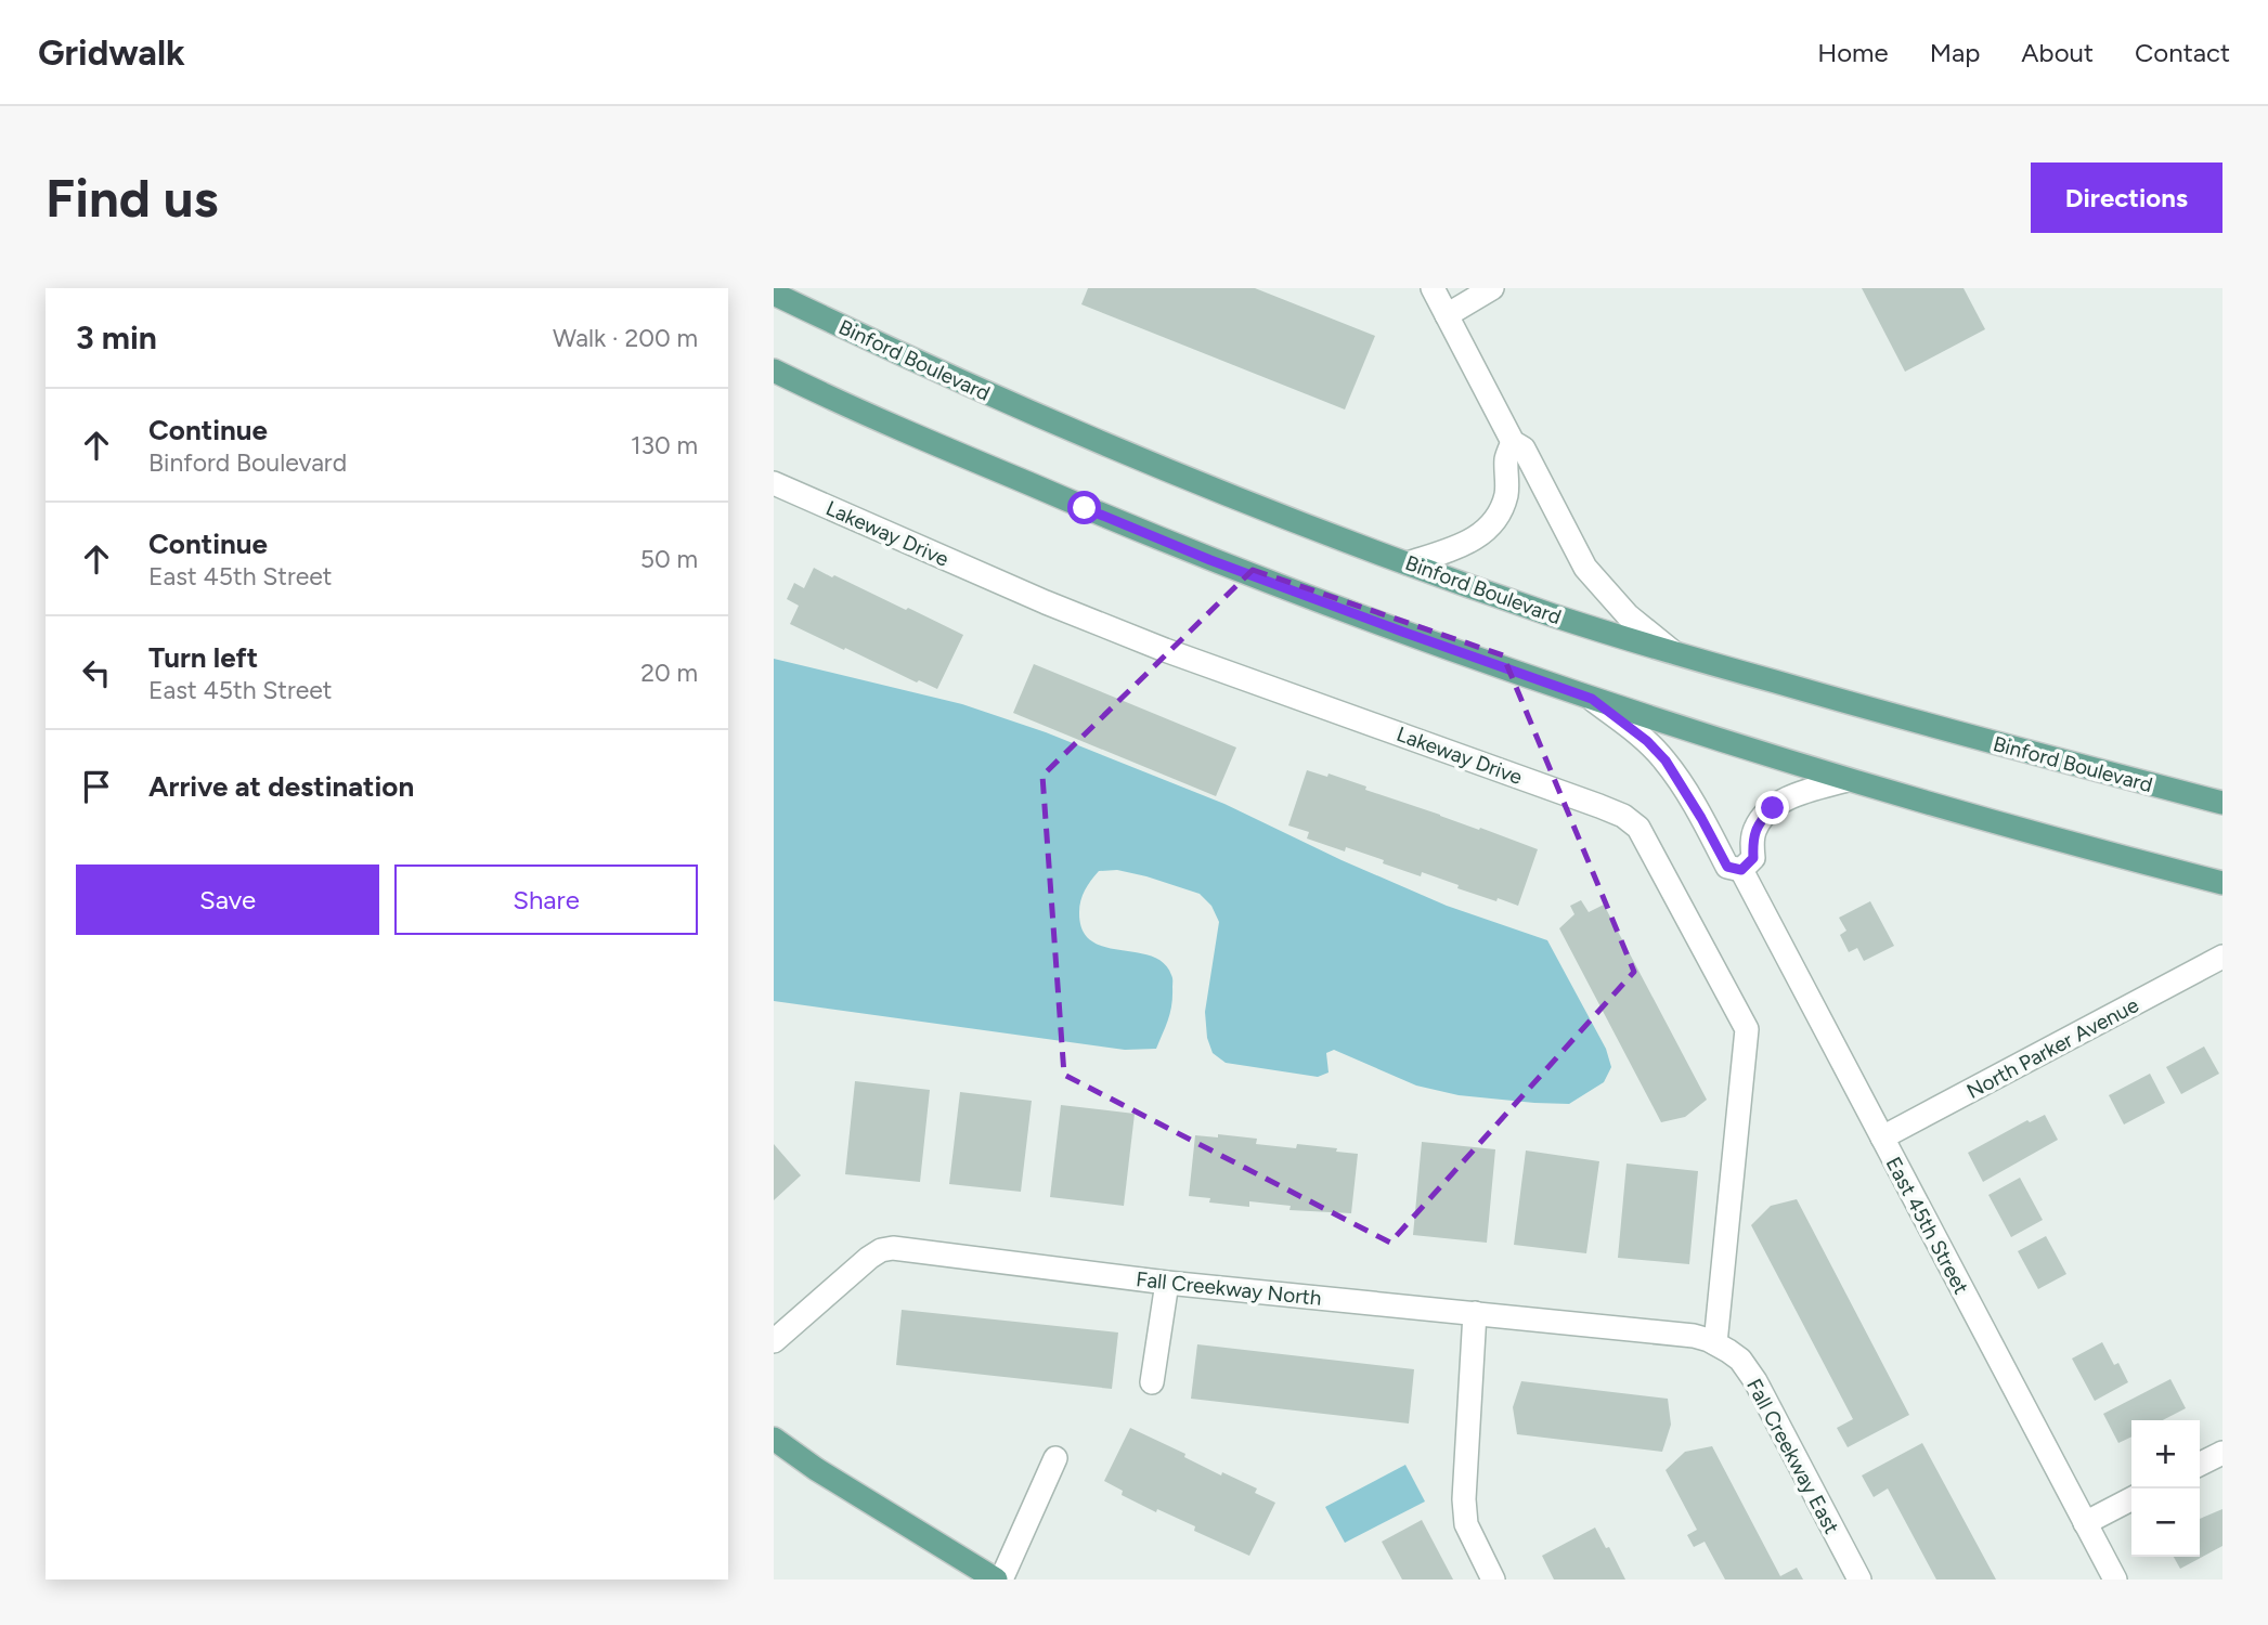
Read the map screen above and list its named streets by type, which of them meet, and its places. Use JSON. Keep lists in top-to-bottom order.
{
  "streets": {
    "main road": ["Binford Boulevard"],
    "street": [
      "Lakeway Drive",
      "North Parker Avenue",
      "East 45th Street",
      "Fall Creekway North",
      "Fall Creekway East"
    ]
  },
  "crossings": [
    ["Lakeway Drive", "Fall Creekway North"],
    ["Lakeway Drive", "Fall Creekway East"],
    ["North Parker Avenue", "East 45th Street"],
    ["Fall Creekway North", "Fall Creekway East"]
  ],
  "page": {
    "header": "Gridwalk",
    "nav": [
      "Home",
      "Map",
      "About",
      "Contact"
    ],
    "buttons": [
      "Directions",
      ["Save", "Share"]
    ],
    "title": "Find us",
    "heading": ["3 min", "Walk · 200 m"],
    "list": [
      ["Continue", "Binford Boulevard", "130 m"],
      ["Continue", "East 45th Street", "50 m"],
      ["Turn left", "East 45th Street", "20 m"],
      "Arrive at destination"
    ],
    "map_buttons": ["+", "−"]
  }
}
